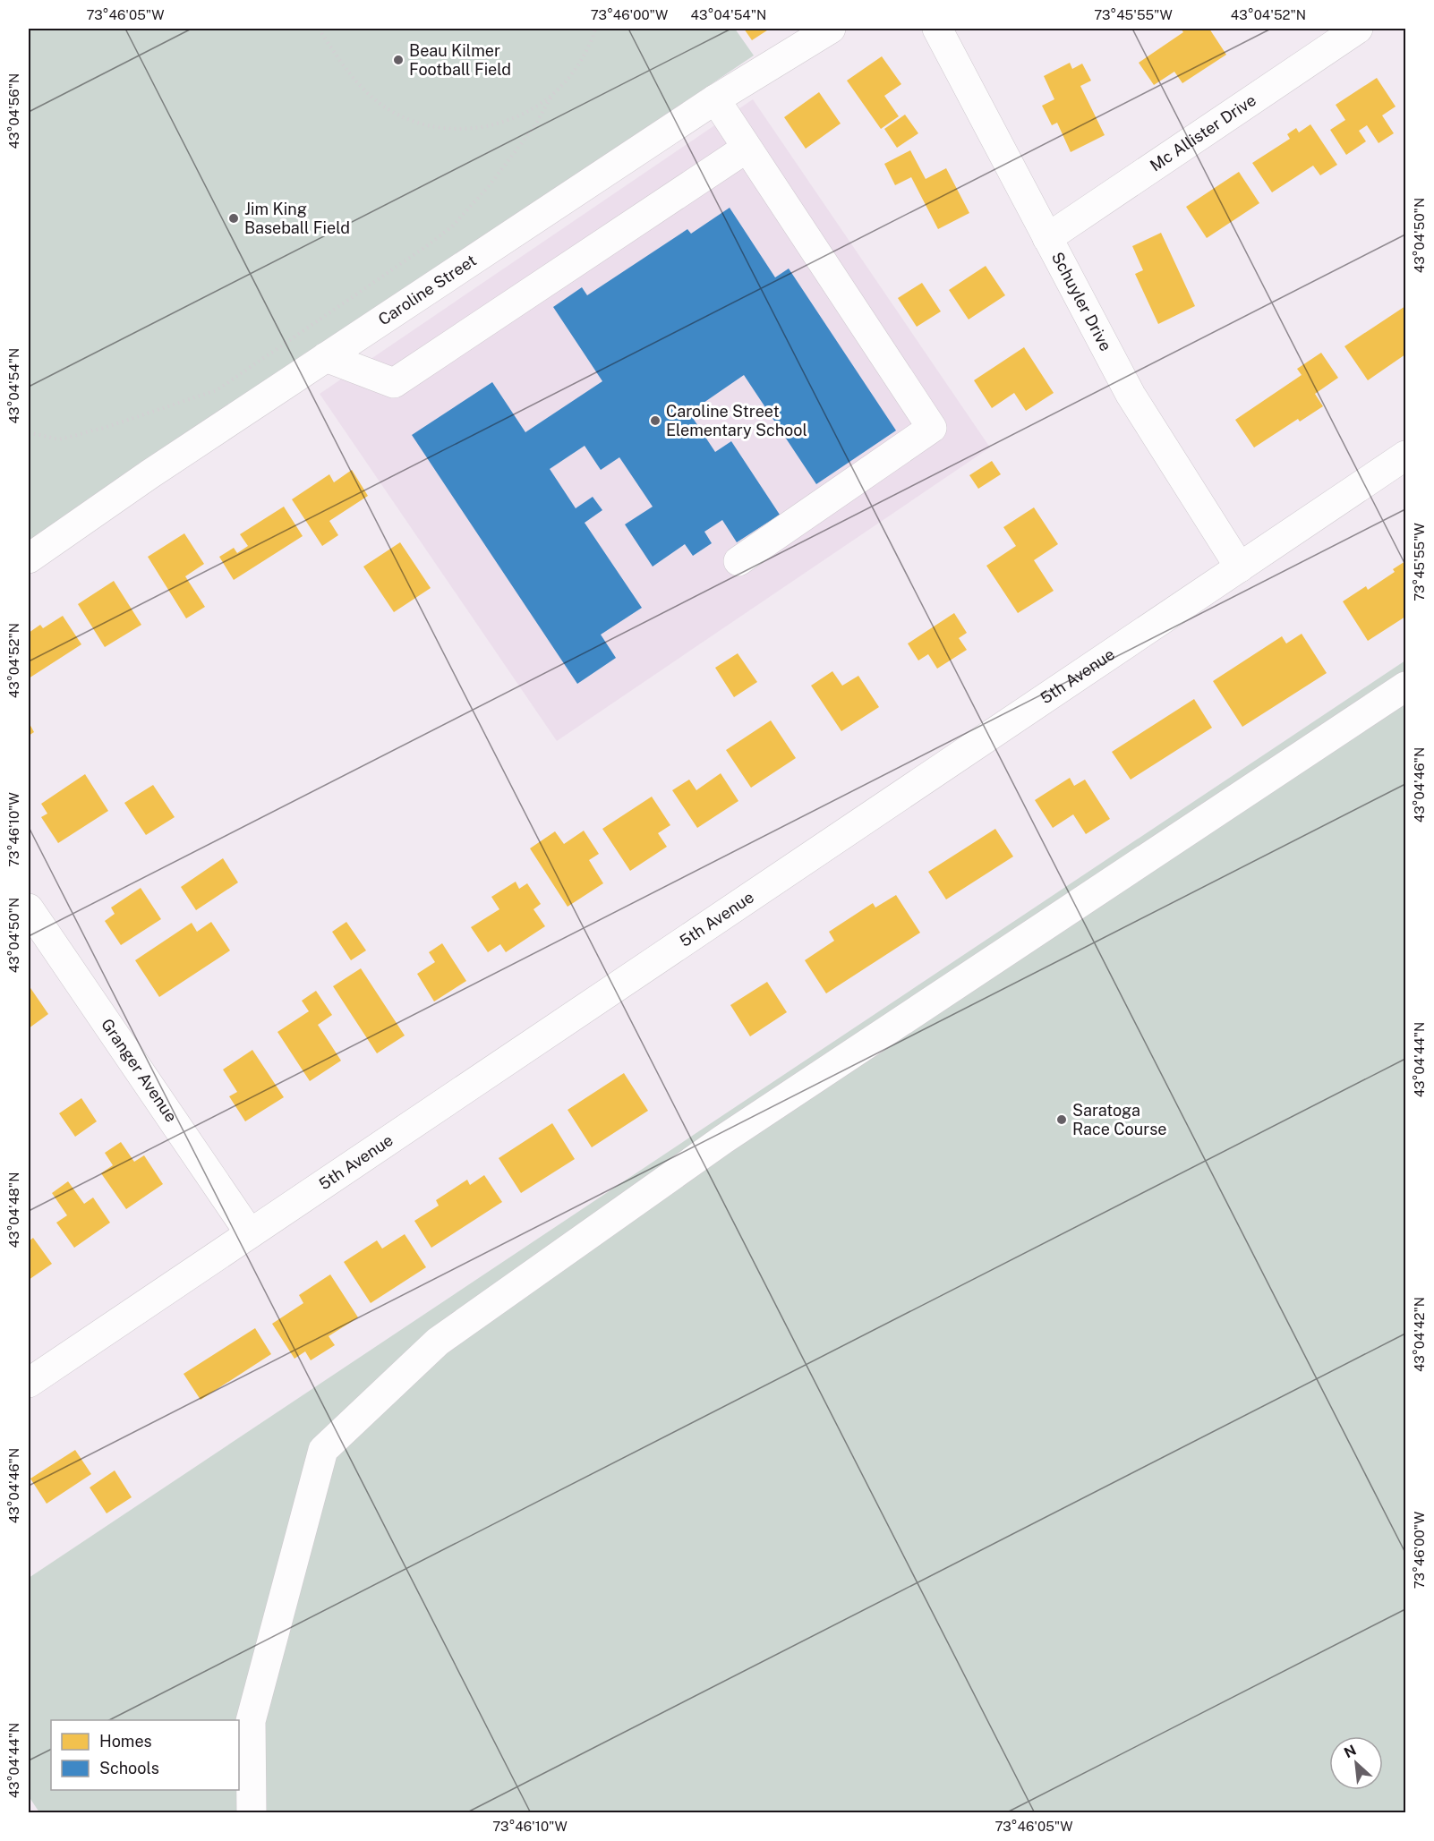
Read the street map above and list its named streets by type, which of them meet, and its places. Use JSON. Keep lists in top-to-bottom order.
{
  "streets": {
    "street": [
      "Mc Allister Drive",
      "Caroline Street",
      "Schuyler Drive",
      "5th Avenue",
      "Granger Avenue"
    ]
  },
  "crossings": [
    ["Mc Allister Drive", "Schuyler Drive"],
    ["Schuyler Drive", "5th Avenue"],
    ["5th Avenue", "Granger Avenue"]
  ],
  "places": [
    "Beau Kilmer Football Field",
    "Jim King Baseball Field",
    "Caroline Street Elementary School",
    "Saratoga Race Course"
  ],
  "legend": ["Homes", "Schools"],
  "north": "top left",
  "coordinates": [
    "73°46'05\"W",
    "73°46'00\"W",
    "43°04'54\"N",
    "73°45'55\"W",
    "43°04'52\"N",
    "43°04'56\"N",
    "43°04'50\"N",
    "43°04'46\"N",
    "73°46'10\"W",
    "43°04'44\"N",
    "43°04'48\"N",
    "43°04'42\"N"
  ]
}
